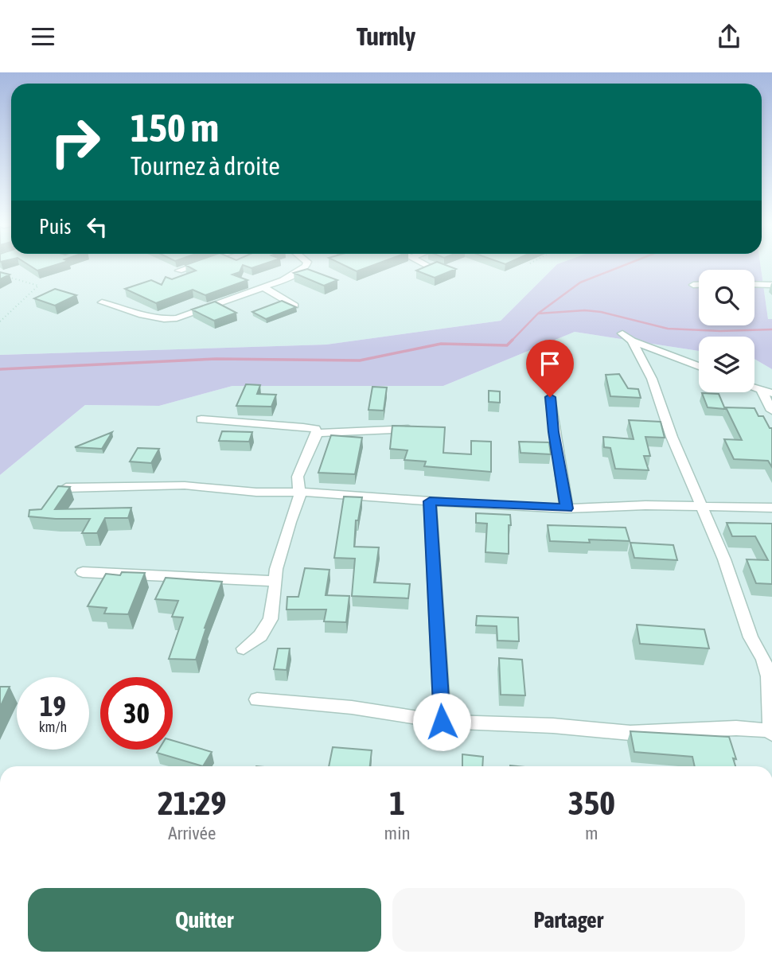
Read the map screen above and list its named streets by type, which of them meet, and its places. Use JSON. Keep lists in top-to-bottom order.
{
  "page": {
    "header": "Turnly",
    "turn": ["150 m", "Tournez à droite"],
    "then": "Puis",
    "speed": "19 km/h",
    "limit": "30",
    "eta": [
      "21:29",
      "Arrivée",
      "1",
      "min",
      "350",
      "m"
    ],
    "buttons": ["Quitter", "Partager"]
  }
}
